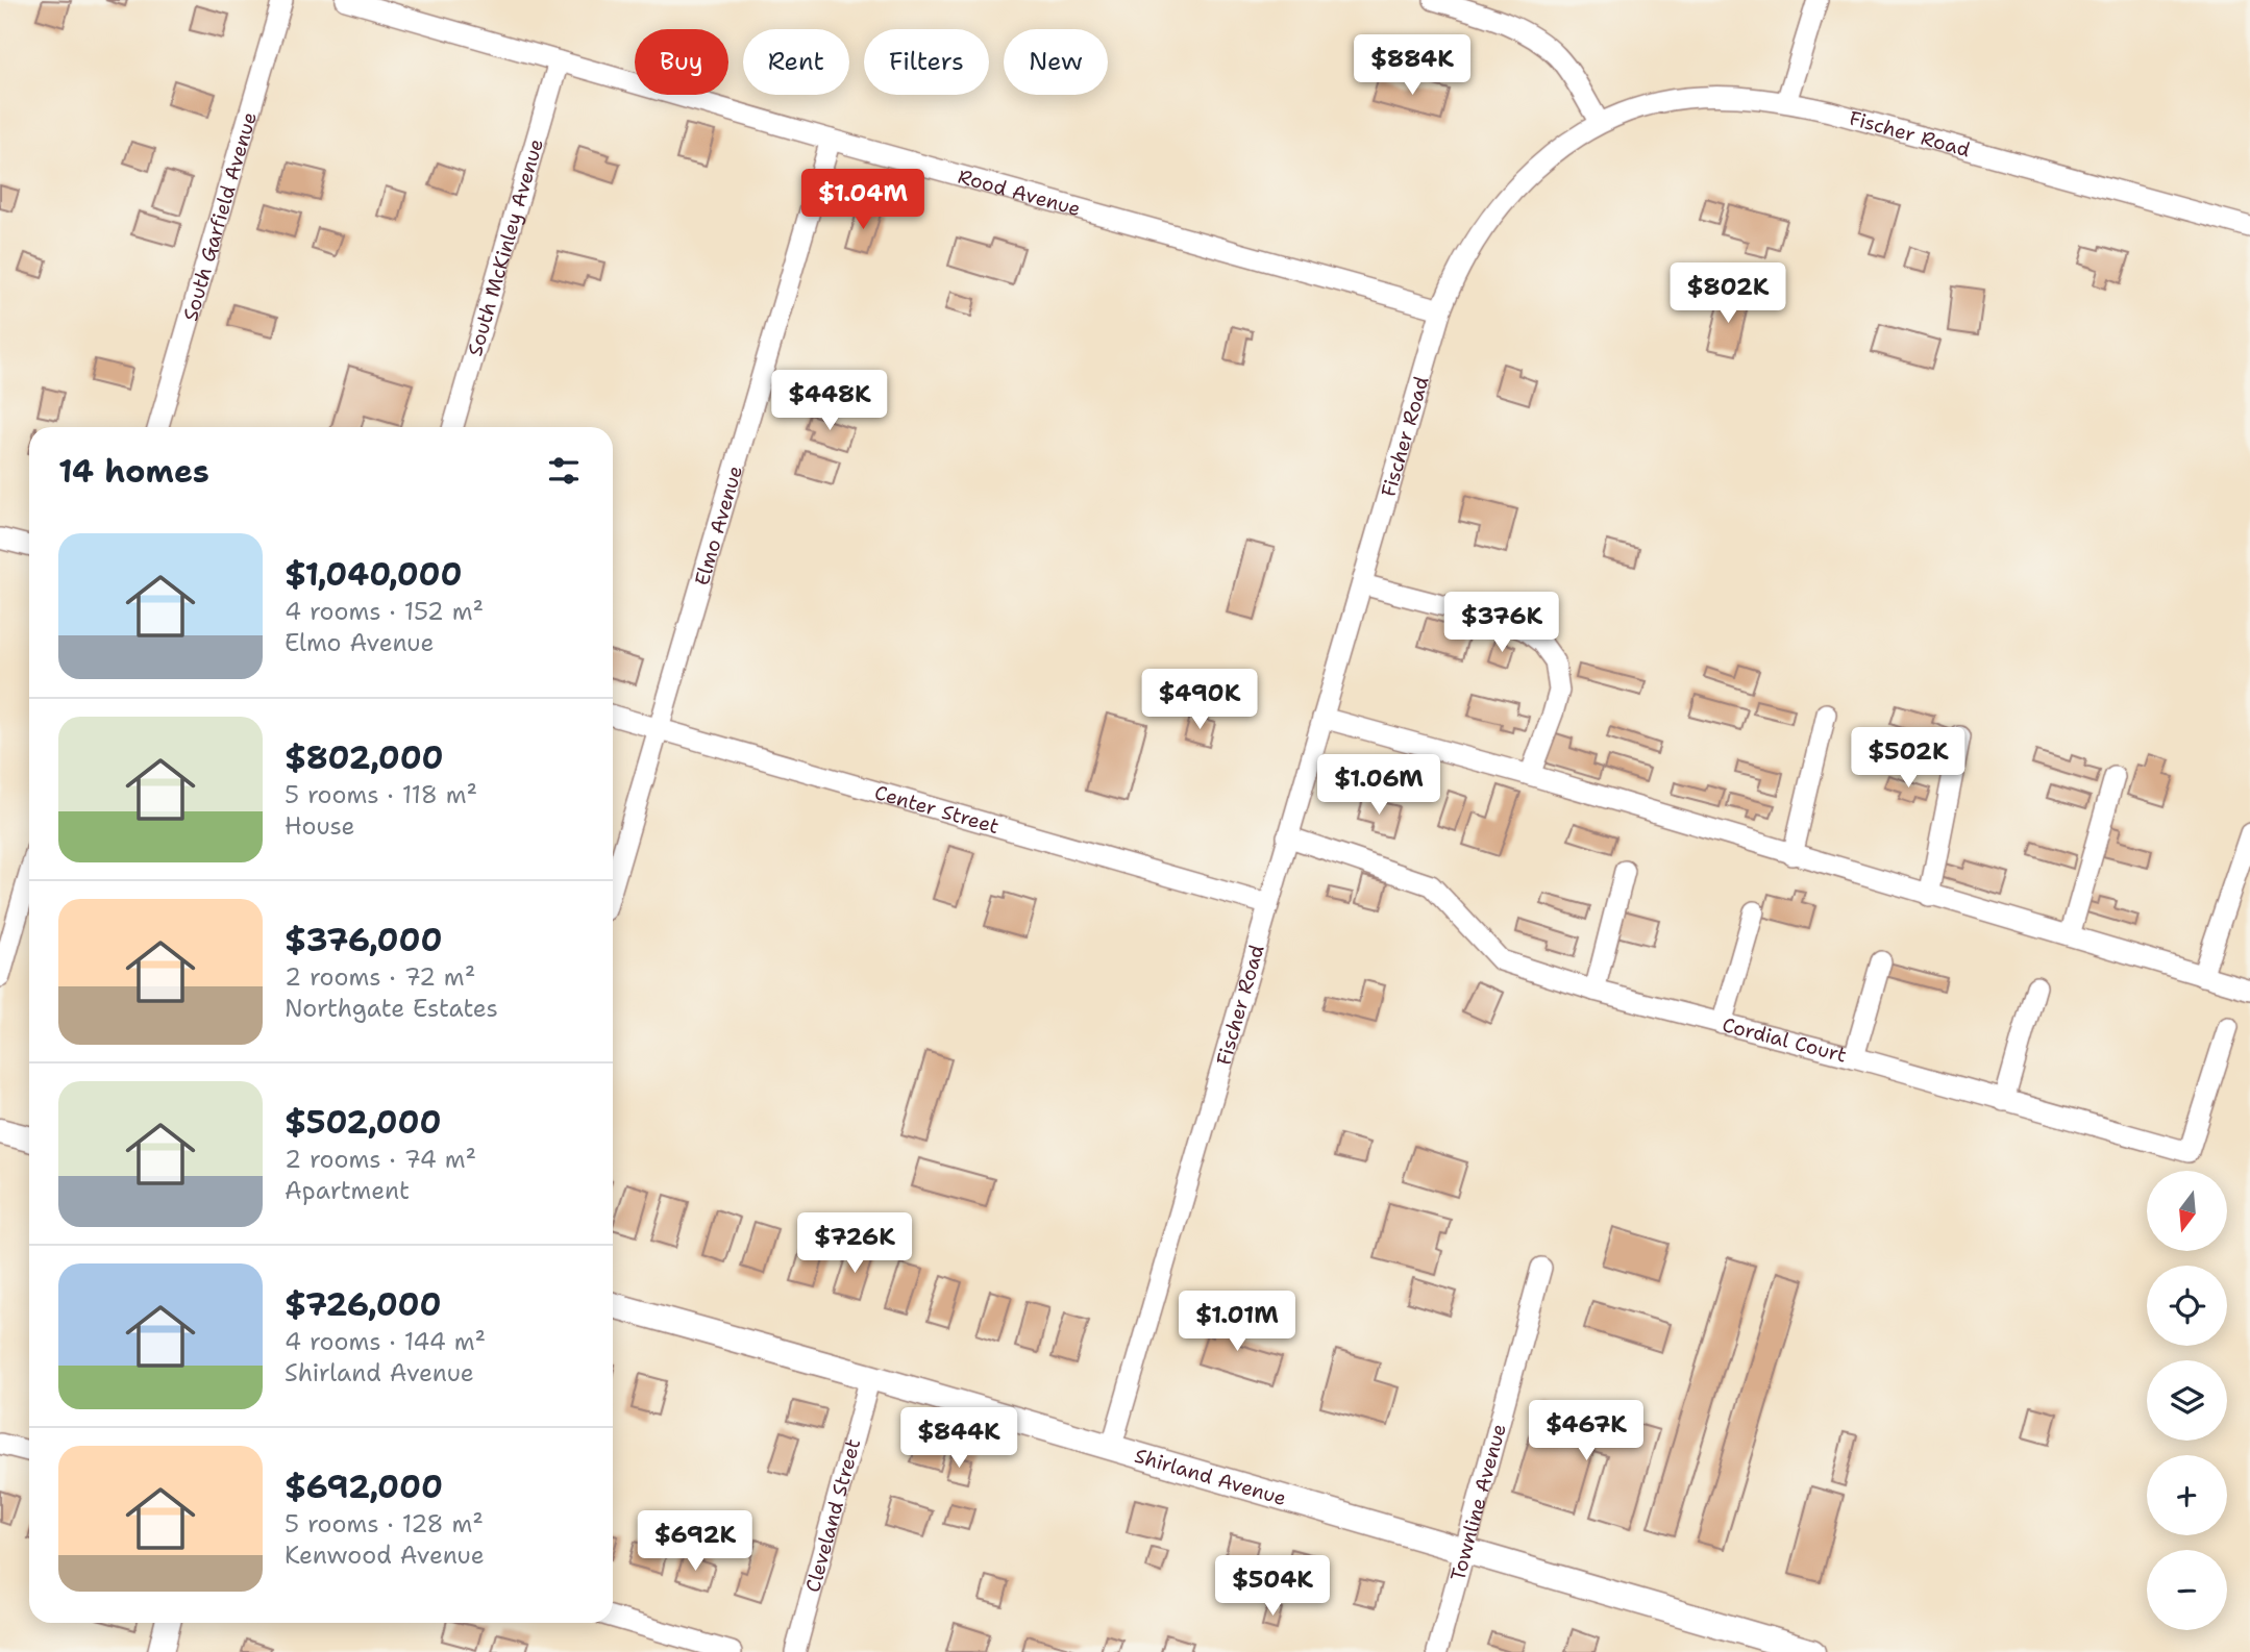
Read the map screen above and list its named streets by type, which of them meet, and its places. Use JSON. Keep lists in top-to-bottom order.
{
  "streets": {
    "street": [
      "Fischer Road",
      "Rood Avenue",
      "South Garfield Avenue",
      "South McKinley Avenue",
      "Elmo Avenue",
      "Center Street",
      "Cordial Court",
      "Shirland Avenue",
      "Townline Avenue",
      "Cleveland Street"
    ]
  },
  "crossings": [
    ["Fischer Road", "Rood Avenue"],
    ["Fischer Road", "Center Street"],
    ["Fischer Road", "Cordial Court"],
    ["Fischer Road", "Shirland Avenue"],
    ["Rood Avenue", "South McKinley Avenue"],
    ["Rood Avenue", "Elmo Avenue"],
    ["Elmo Avenue", "Center Street"],
    ["Shirland Avenue", "Townline Avenue"],
    ["Shirland Avenue", "Cleveland Street"]
  ],
  "north": "bottom",
  "page": {
    "chip": [
      "Buy",
      "Rent",
      "Filters",
      "New"
    ],
    "price": [
      "$884K",
      "$1.04M",
      "$802K",
      "$448K",
      "$376K",
      "$490K",
      "$502K",
      "$1.06M",
      "$726K",
      "$1.01M",
      "$467K",
      "$844K",
      "$692K",
      "$504K"
    ],
    "heading": "14 homes",
    "list": [
      {
        "name": "$1,040,000",
        "note": "4 rooms · 152 m² · Elmo Avenue"
      },
      {
        "name": "$802,000",
        "note": "5 rooms · 118 m² · House"
      },
      {
        "name": "$376,000",
        "note": "2 rooms · 72 m² · Northgate Estates"
      },
      {
        "name": "$502,000",
        "note": "2 rooms · 74 m² · Apartment"
      },
      {
        "name": "$726,000",
        "note": "4 rooms · 144 m² · Shirland Avenue"
      },
      {
        "name": "$692,000",
        "note": "5 rooms · 128 m² · Kenwood Avenue"
      }
    ],
    "map_buttons": ["+", "−"]
  }
}
